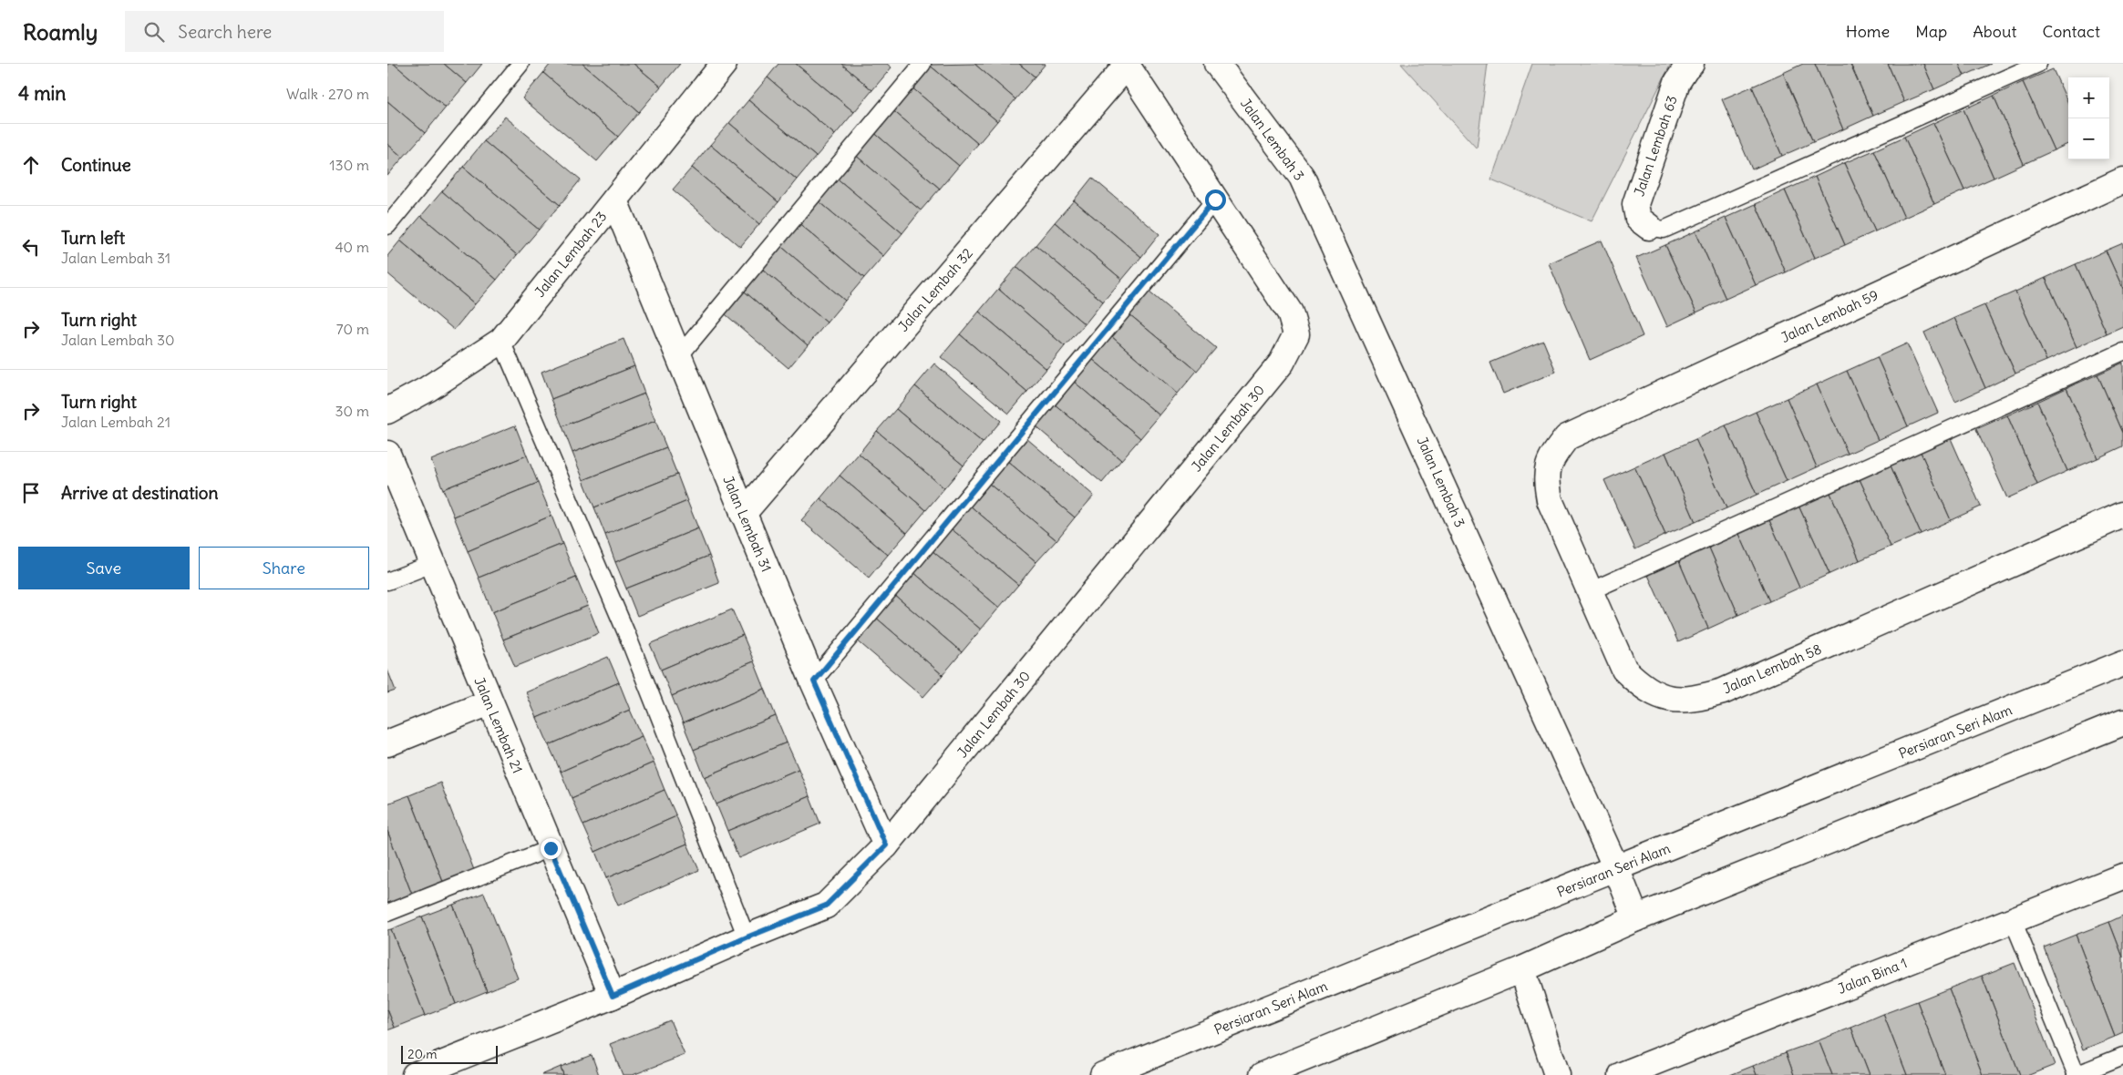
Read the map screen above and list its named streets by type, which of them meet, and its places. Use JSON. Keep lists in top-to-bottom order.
{
  "streets": {
    "street": [
      "Jalan Lembah 3",
      "Jalan Lembah 63",
      "Jalan Lembah 23",
      "Jalan Lembah 32",
      "Jalan Lembah 59",
      "Jalan Lembah 30",
      "Jalan Lembah 31",
      "Jalan Lembah 58",
      "Jalan Lembah 21",
      "Persiaran Seri Alam",
      "Jalan Bina 1"
    ]
  },
  "crossings": [
    ["Jalan Lembah 3", "Persiaran Seri Alam"],
    ["Jalan Lembah 23", "Jalan Lembah 31"],
    ["Jalan Lembah 32", "Jalan Lembah 31"],
    ["Jalan Lembah 59", "Jalan Lembah 58"],
    ["Jalan Lembah 30", "Jalan Lembah 31"],
    ["Jalan Lembah 30", "Jalan Lembah 21"]
  ],
  "scale_bar": "20 m",
  "page": {
    "header": "Roamly",
    "search": "Search here",
    "nav": [
      "Home",
      "Map",
      "About",
      "Contact"
    ],
    "heading": ["4 min", "Walk · 270 m"],
    "map_buttons": ["+", "−"],
    "list": [
      ["Continue", "130 m"],
      ["Turn left", "Jalan Lembah 31", "40 m"],
      ["Turn right", "Jalan Lembah 30", "70 m"],
      ["Turn right", "Jalan Lembah 21", "30 m"],
      "Arrive at destination"
    ],
    "buttons": ["Save", "Share"],
    "scale": "20 m"
  }
}
